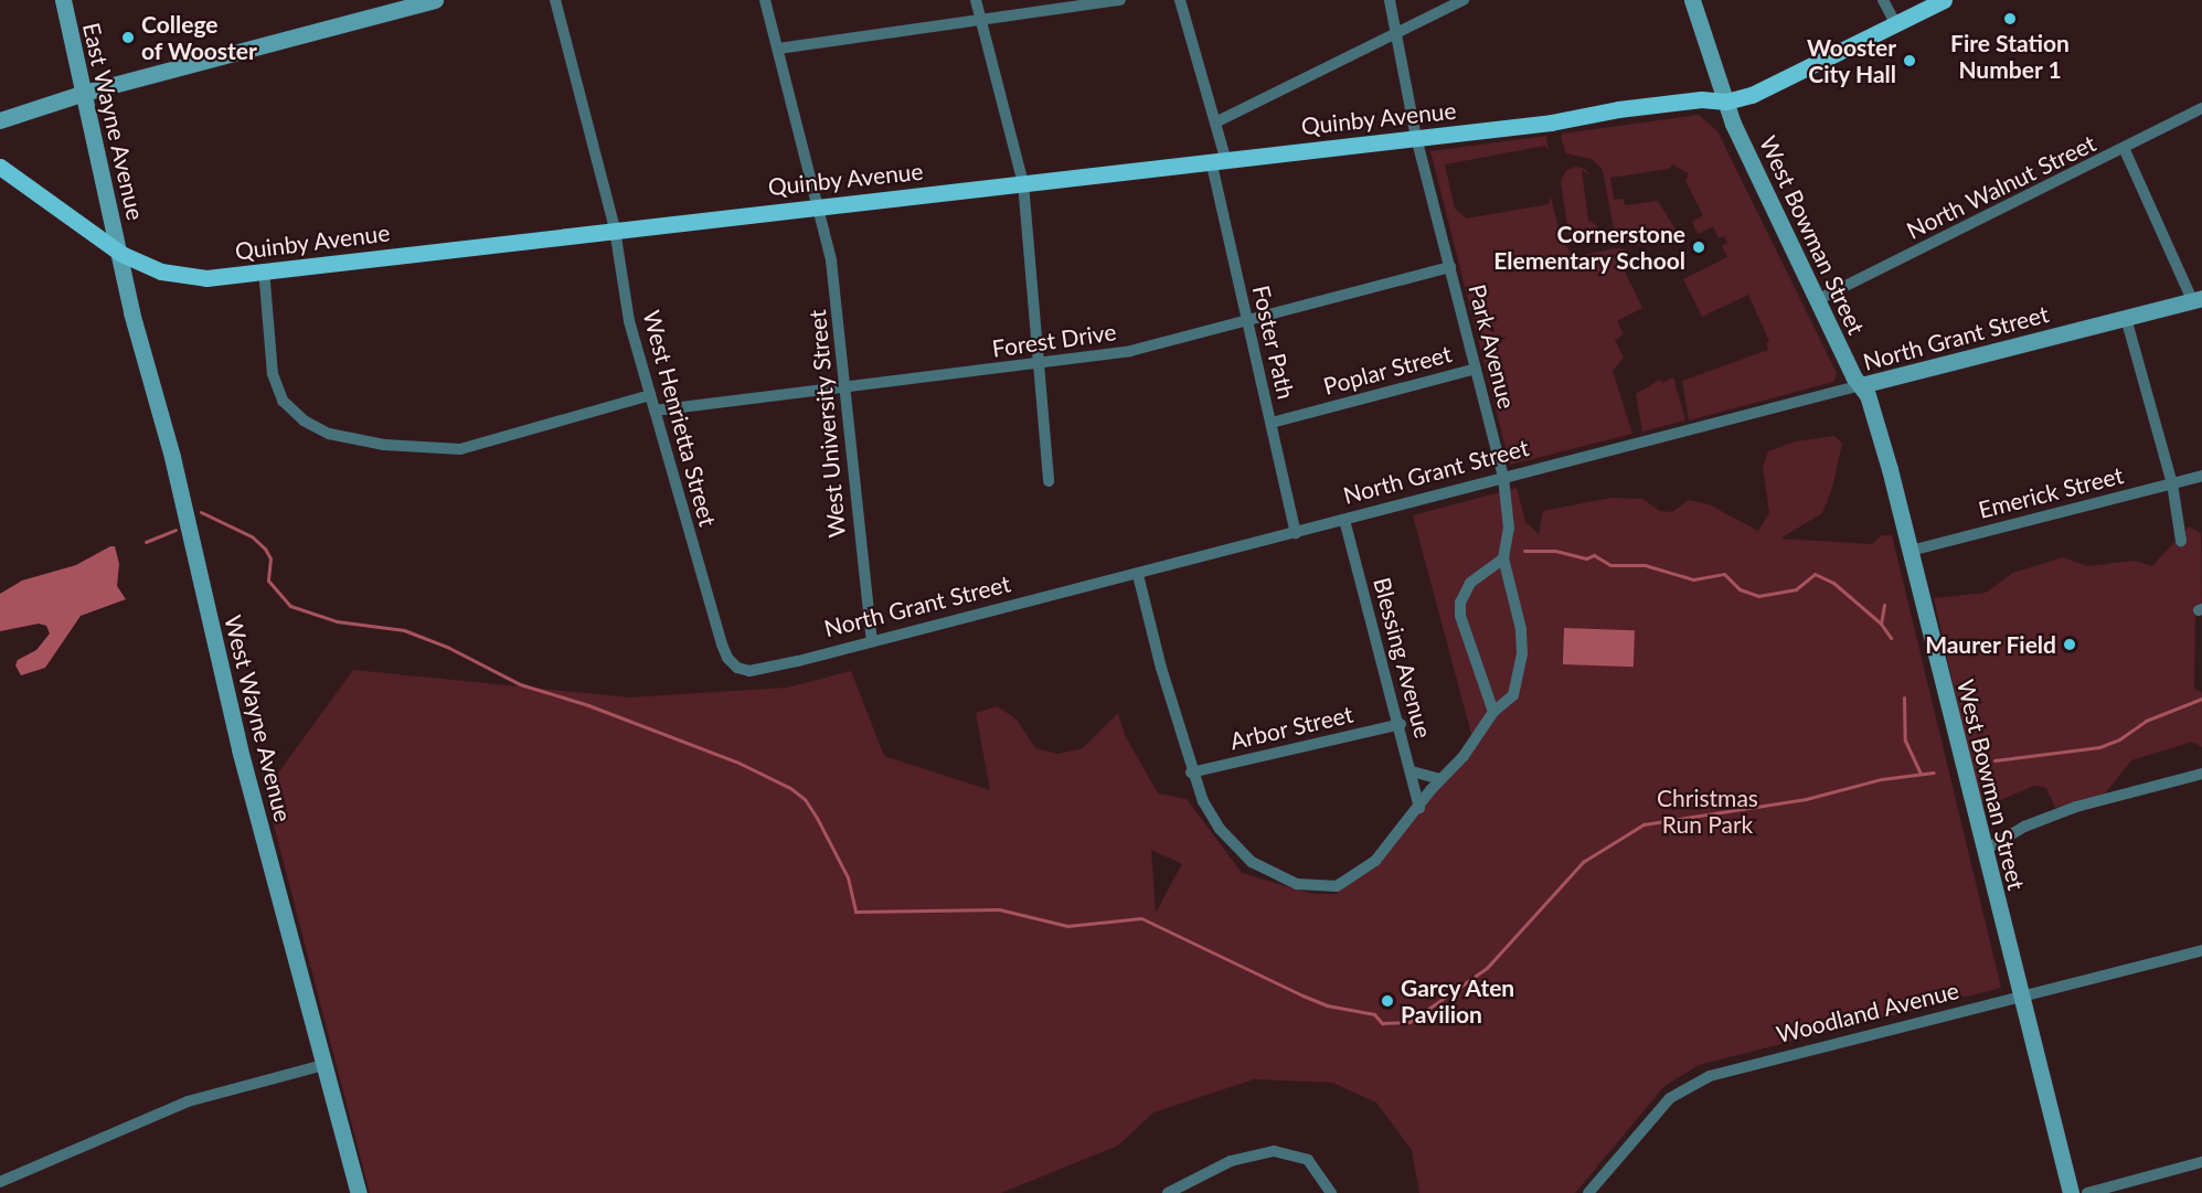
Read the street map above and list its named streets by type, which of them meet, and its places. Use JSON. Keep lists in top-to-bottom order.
{
  "streets": {
    "main road": ["Quinby Avenue"],
    "street": [
      "East Wayne Avenue",
      "North Walnut Street",
      "West Bowman Street",
      "North Grant Street",
      "Forest Drive",
      "Foster Path",
      "Park Avenue",
      "Poplar Street",
      "West Henrietta Street",
      "West University Street",
      "Emerick Street",
      "Blessing Avenue",
      "West Wayne Avenue",
      "Arbor Street",
      "Woodland Avenue"
    ]
  },
  "crossings": [
    ["Quinby Avenue", "East Wayne Avenue"],
    ["Quinby Avenue", "West Bowman Street"],
    ["Quinby Avenue", "Foster Path"],
    ["Quinby Avenue", "Park Avenue"],
    ["Quinby Avenue", "West Henrietta Street"],
    ["Quinby Avenue", "West University Street"],
    ["Quinby Avenue", "West Wayne Avenue"],
    ["East Wayne Avenue", "West Wayne Avenue"],
    ["North Walnut Street", "West Bowman Street"],
    ["West Bowman Street", "North Grant Street"],
    ["West Bowman Street", "Emerick Street"],
    ["West Bowman Street", "Woodland Avenue"],
    ["North Grant Street", "Foster Path"],
    ["North Grant Street", "Park Avenue"],
    ["North Grant Street", "West Henrietta Street"],
    ["North Grant Street", "West University Street"],
    ["North Grant Street", "Blessing Avenue"],
    ["Forest Drive", "Foster Path"],
    ["Forest Drive", "Park Avenue"],
    ["Forest Drive", "West Henrietta Street"],
    ["Forest Drive", "West University Street"],
    ["Foster Path", "Poplar Street"],
    ["Park Avenue", "Poplar Street"],
    ["Park Avenue", "Blessing Avenue"],
    ["Park Avenue", "Arbor Street"],
    ["Blessing Avenue", "Arbor Street"]
  ],
  "parks": ["Christmas Run Park"],
  "places": [
    "Fire Station Number 1",
    "College of Wooster",
    "Wooster City Hall",
    "Cornerstone Elementary School",
    "Maurer Field",
    "Garcy Aten Pavilion"
  ]
}
